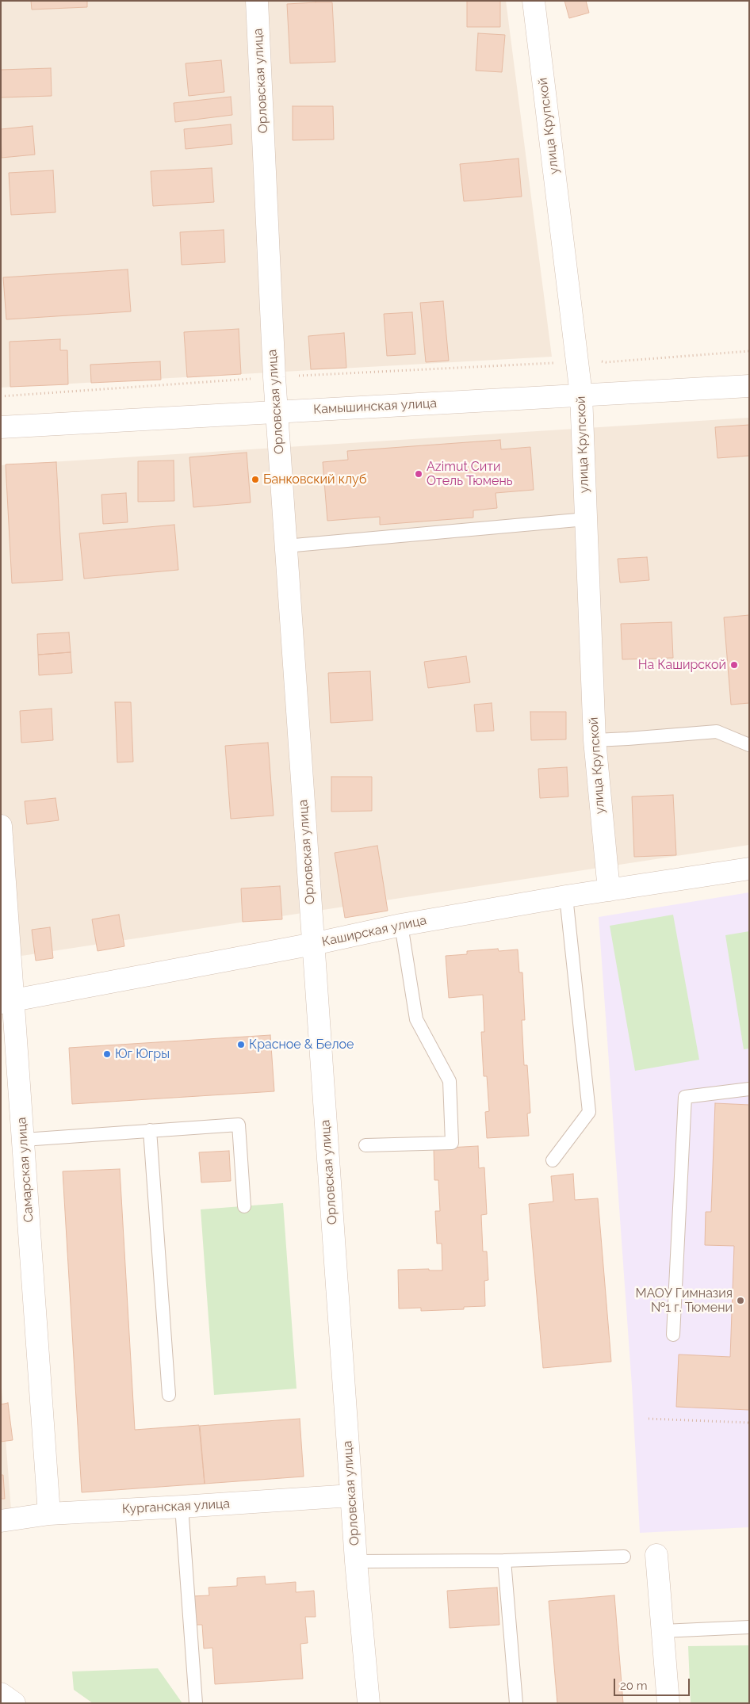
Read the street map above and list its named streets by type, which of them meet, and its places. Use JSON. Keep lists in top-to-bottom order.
{
  "streets": {
    "street": [
      "Орловская улица",
      "улица Крупской",
      "Камышинская улица",
      "Каширская улица",
      "Самарская улица",
      "Курганская улица"
    ]
  },
  "crossings": [
    ["Орловская улица", "Камышинская улица"],
    ["Орловская улица", "Каширская улица"],
    ["Орловская улица", "Курганская улица"],
    ["улица Крупской", "Камышинская улица"],
    ["улица Крупской", "Каширская улица"],
    ["Каширская улица", "Самарская улица"],
    ["Самарская улица", "Курганская улица"]
  ],
  "places": [
    "Azimut Сити Отель Тюмень",
    "Банковский клуб",
    "На Каширской",
    "Красное & Белое",
    "Юг Югры",
    "МАОУ Гимназия №1 г. Тюмени"
  ],
  "scale_bar": "20 m"
}
